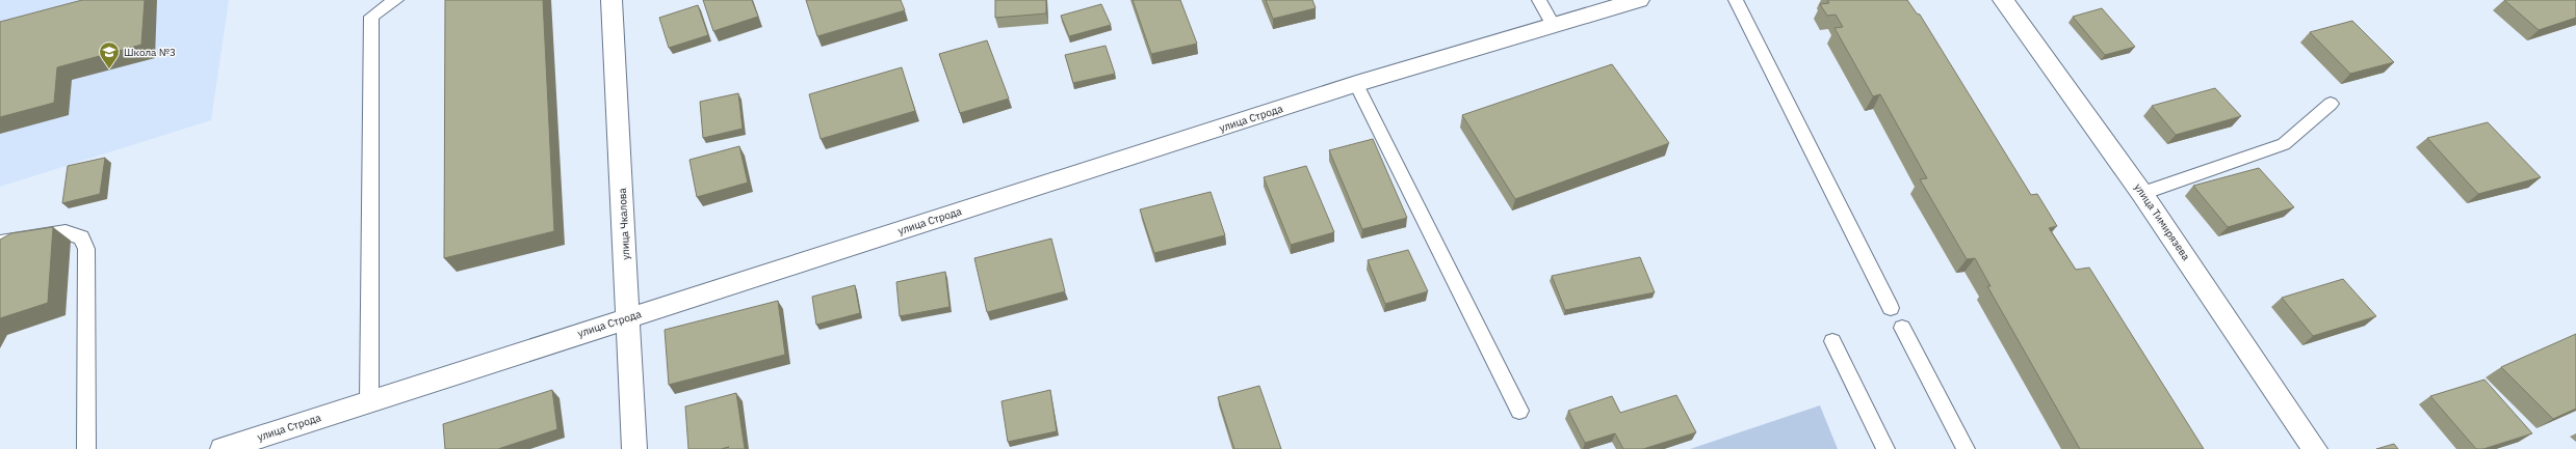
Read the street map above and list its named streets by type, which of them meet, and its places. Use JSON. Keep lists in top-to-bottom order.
{
  "streets": {
    "street": ["улица Строда", "улица Тимирязева", "улица Чкалова"]
  },
  "crossings": [
    ["улица Строда", "улица Чкалова"]
  ],
  "places": {
    "school or university": ["Школа №3"]
  }
}
